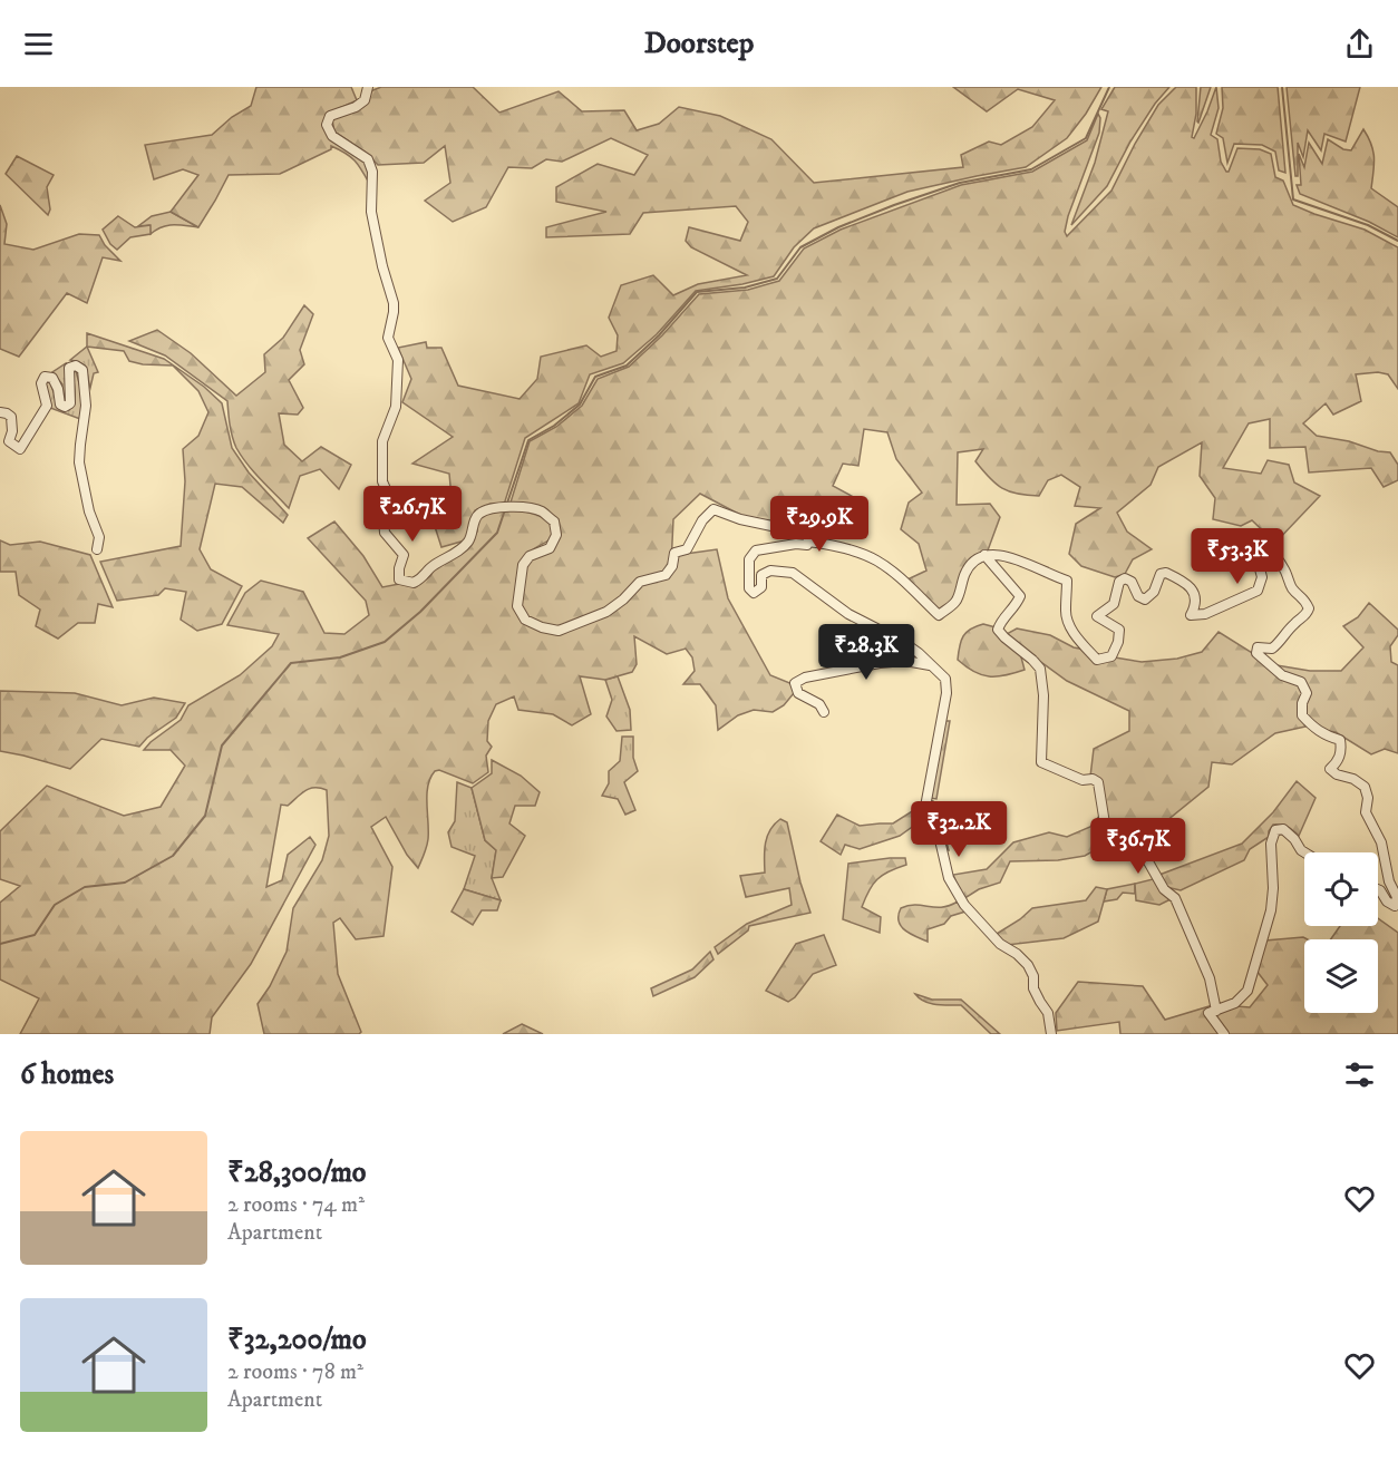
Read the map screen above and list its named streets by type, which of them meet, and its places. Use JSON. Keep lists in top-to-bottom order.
{
  "page": {
    "header": "Doorstep",
    "price": [
      "₹26.7K",
      "₹29.9K",
      "₹53.3K",
      "₹28.3K",
      "₹32.2K",
      "₹36.7K"
    ],
    "heading": "6 homes",
    "list": [
      {
        "name": "₹28,300/mo",
        "note": "2 rooms · 74 m² · Apartment"
      },
      {
        "name": "₹32,200/mo",
        "note": "2 rooms · 78 m² · Apartment"
      }
    ]
  }
}
